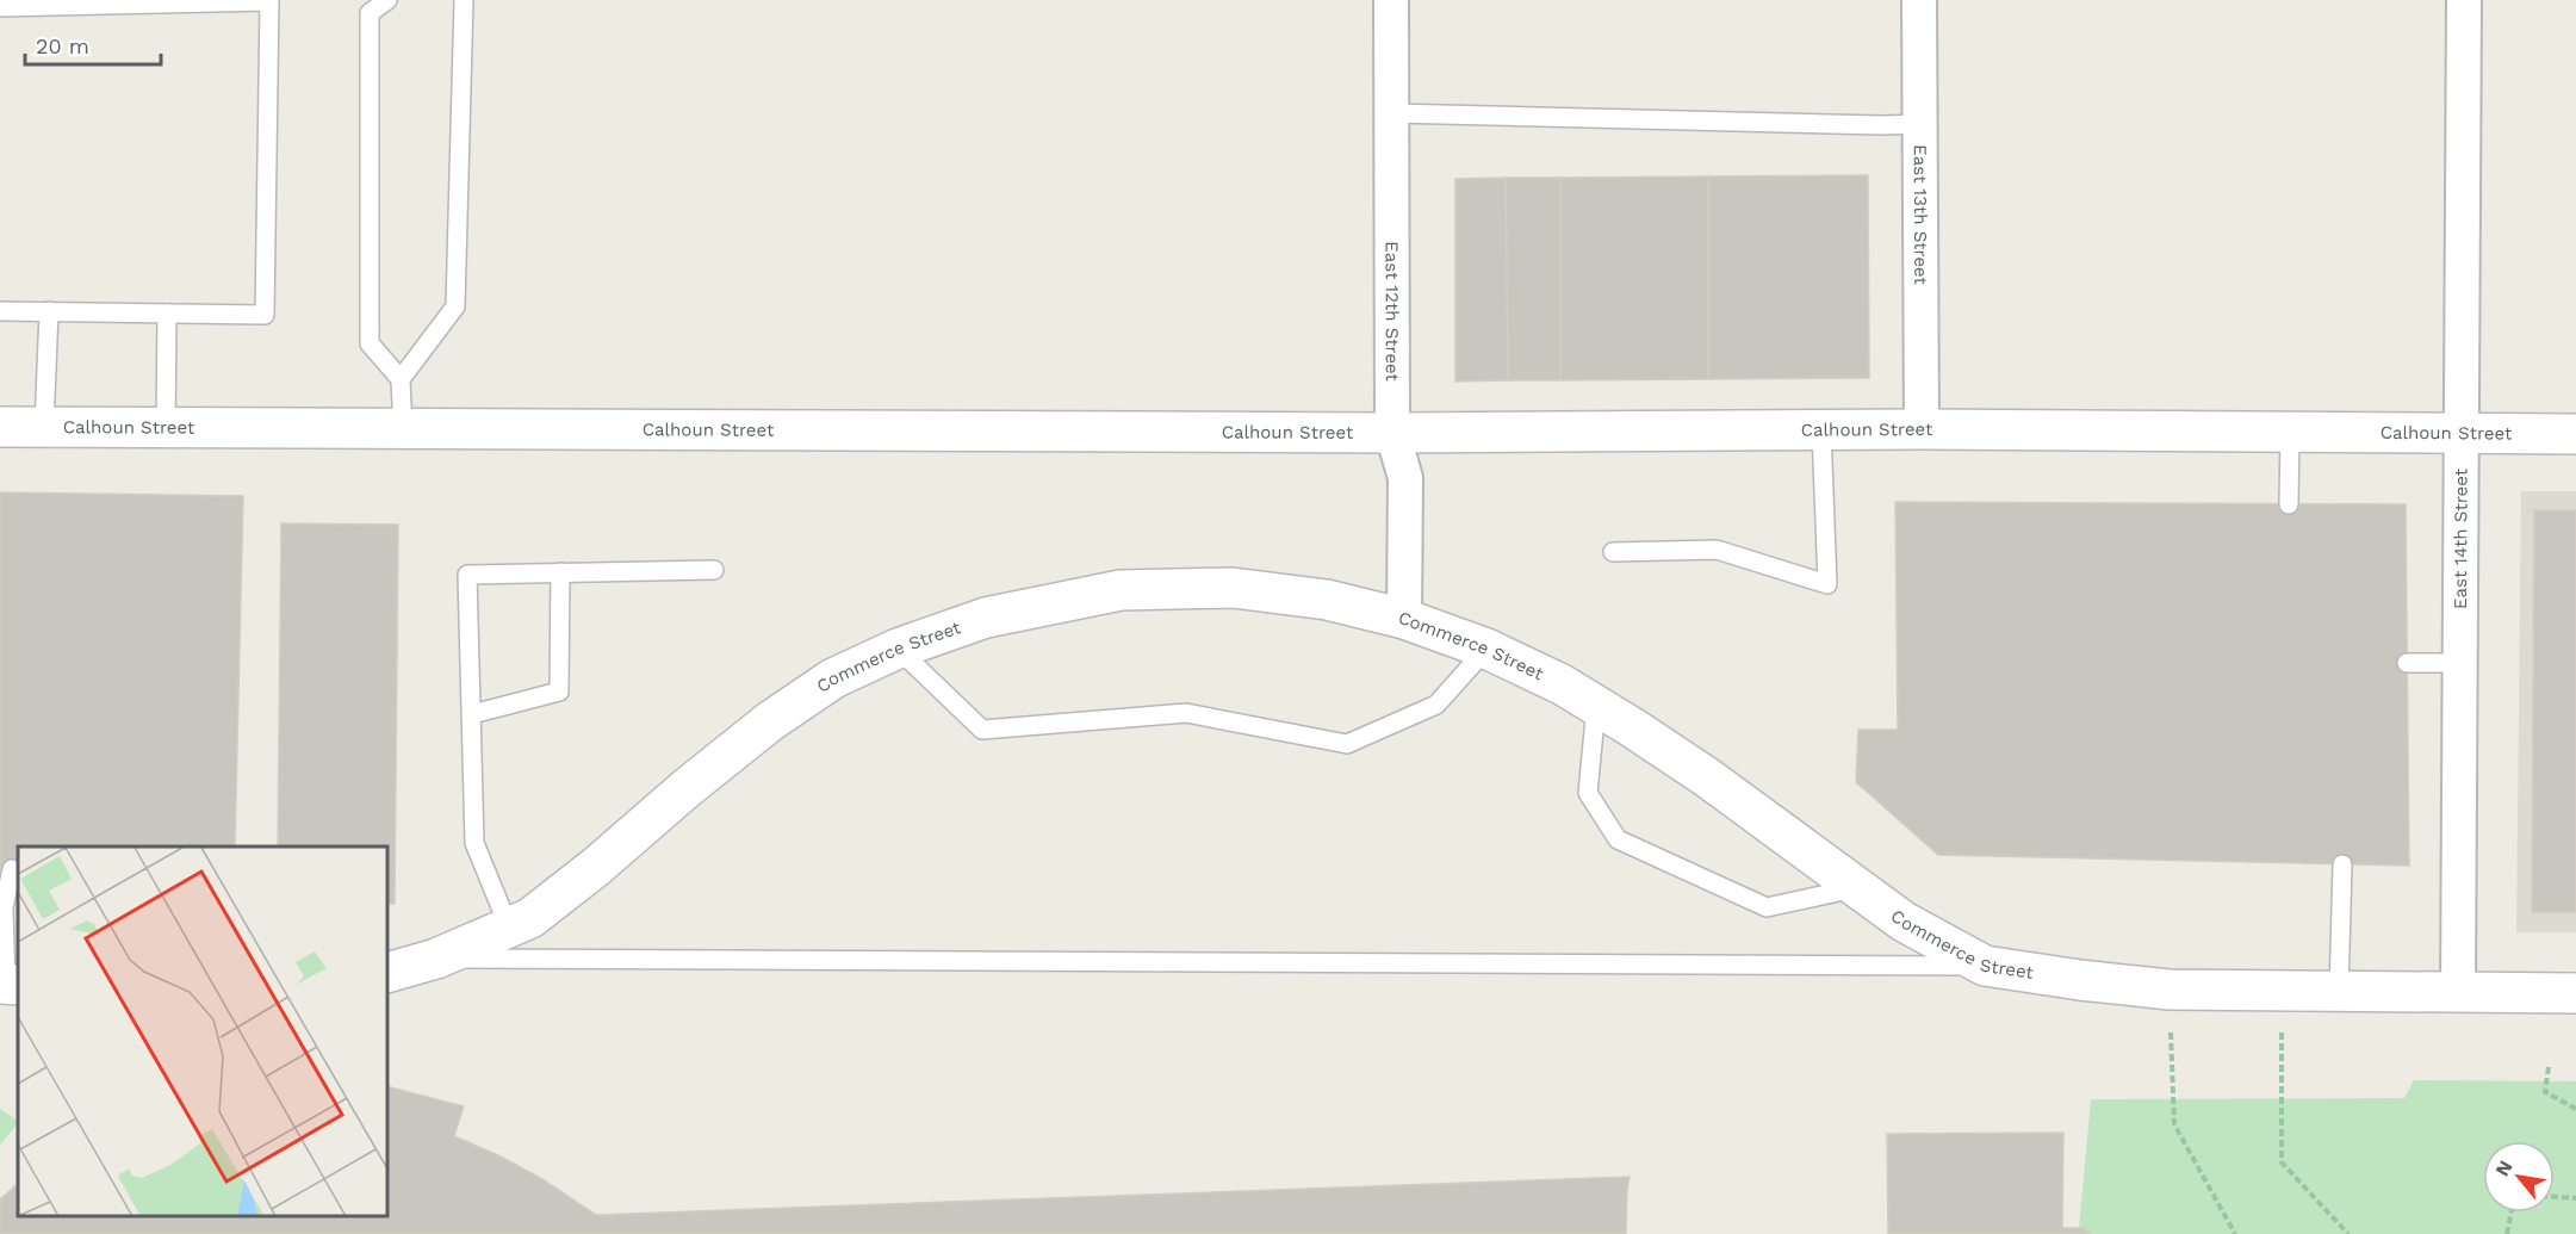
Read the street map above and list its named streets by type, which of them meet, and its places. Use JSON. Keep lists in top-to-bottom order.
{
  "streets": {
    "street": [
      "East 13th Street",
      "East 12th Street",
      "Calhoun Street",
      "East 14th Street",
      "Commerce Street"
    ]
  },
  "crossings": [
    ["East 13th Street", "Calhoun Street"],
    ["East 12th Street", "Calhoun Street"],
    ["East 12th Street", "Commerce Street"],
    ["Calhoun Street", "East 14th Street"],
    ["East 14th Street", "Commerce Street"]
  ],
  "scale_bar": "20 m",
  "north": "top left"
}
